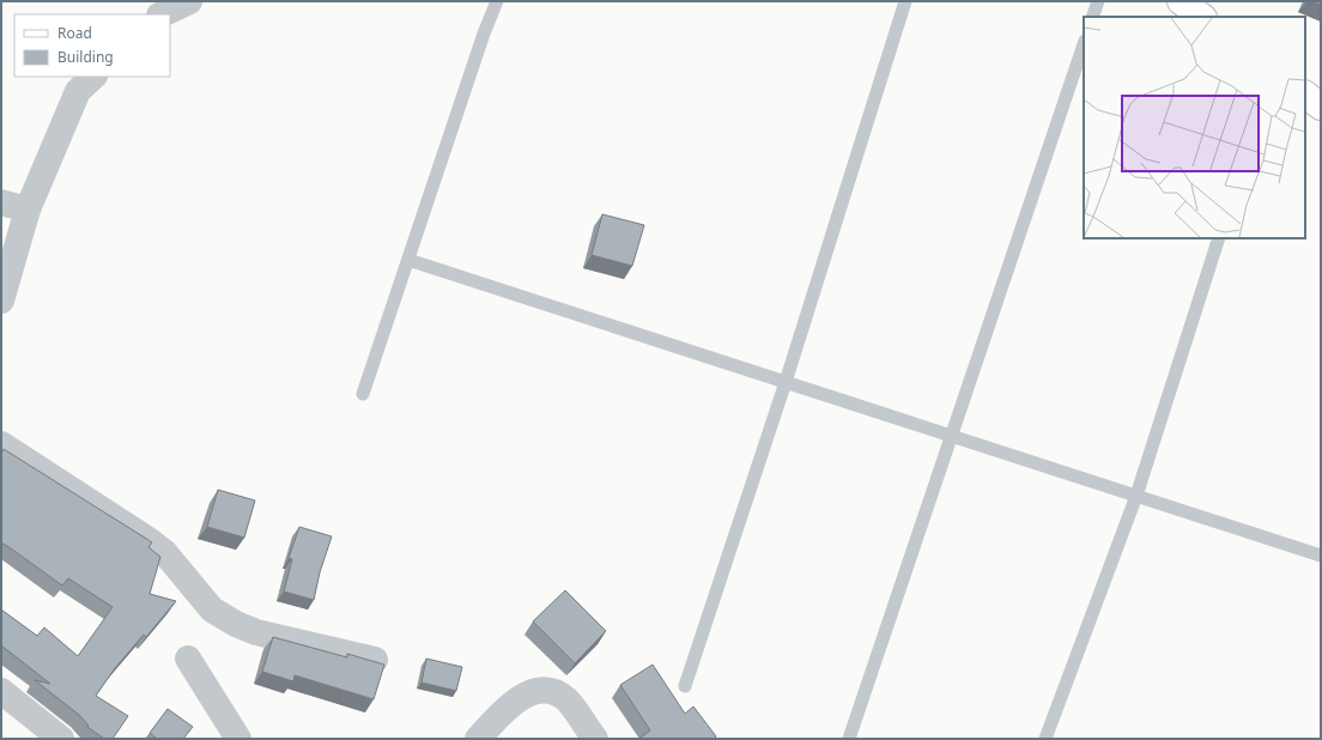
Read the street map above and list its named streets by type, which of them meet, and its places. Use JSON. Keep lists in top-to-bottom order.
{
  "legend": ["Road", "Building"]
}
